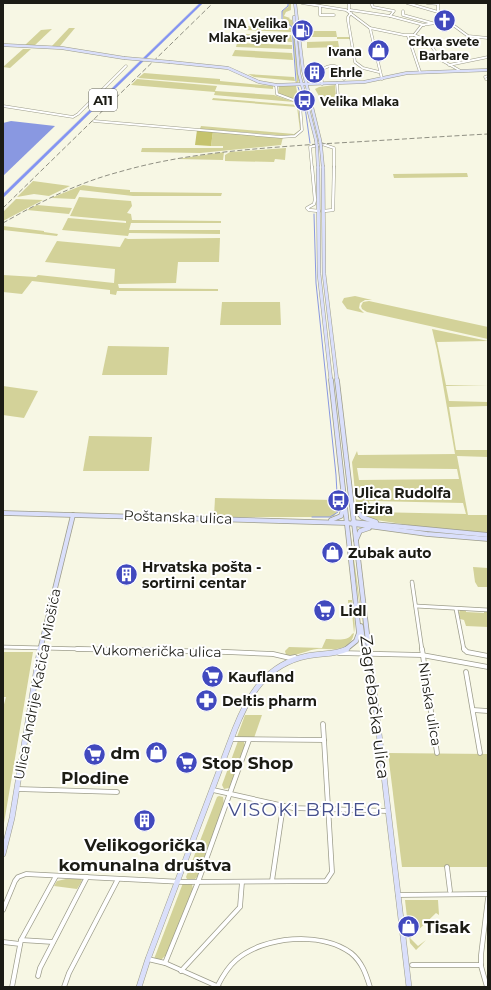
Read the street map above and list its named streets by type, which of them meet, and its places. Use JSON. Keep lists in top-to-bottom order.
{
  "streets": {
    "highway": ["A11"],
    "main road": ["Poštanska ulica", "Ulica Andrije Kačića Miošića", "Zagrebačka ulica"],
    "street": ["Vukomerička ulica", "Ninska ulica"]
  },
  "crossings": [
    ["Poštanska ulica", "Ulica Andrije Kačića Miošića"],
    ["Poštanska ulica", "Zagrebačka ulica"],
    ["Vukomerička ulica", "Ulica Andrije Kačića Miošića"]
  ],
  "districts": ["VISOKI BRIJEG"],
  "places": {
    "church": ["crkva svete Barbare"],
    "fuel station": ["INA Velika Mlaka-sjever"],
    "shop": [
      "Ivana",
      "Zubak auto",
      "dm",
      "Tisak"
    ],
    "building": ["Ehrle", "Hrvatska pošta - sortirni centar", "Velikogorička komunalna društva"],
    "bus stop": ["Velika Mlaka", "Ulica Rudolfa Fizira"],
    "supermarket": [
      "Lidl",
      "Kaufland",
      "Plodine",
      "Stop Shop"
    ],
    "pharmacy": ["Deltis pharm"]
  }
}
